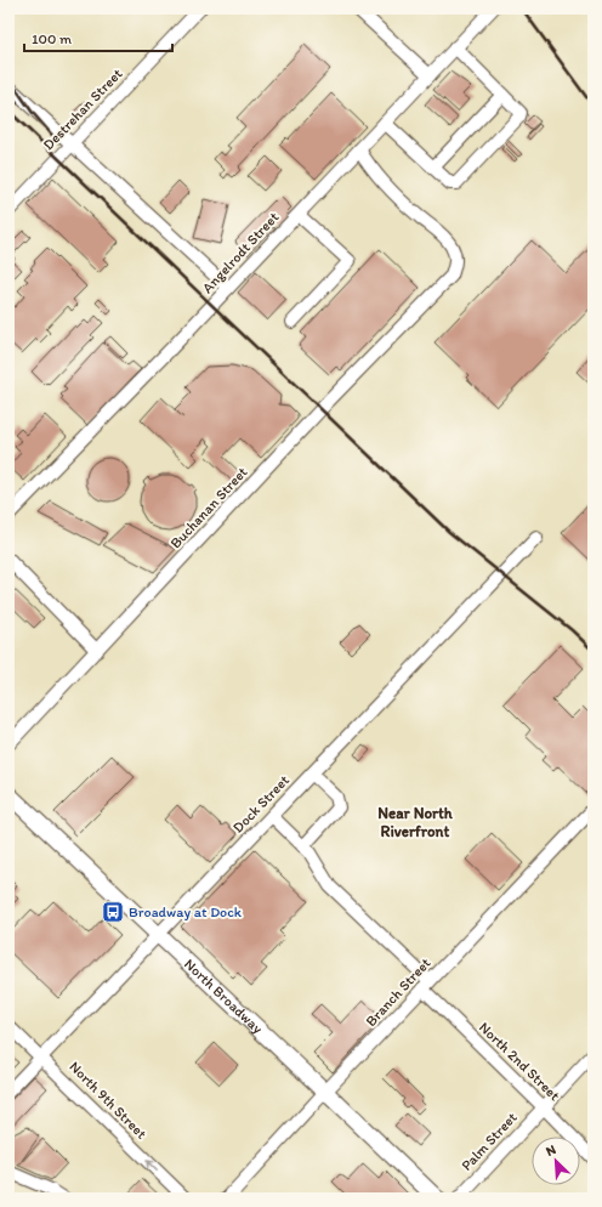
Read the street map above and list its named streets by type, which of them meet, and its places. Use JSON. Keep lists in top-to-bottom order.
{
  "streets": {
    "main road": ["North Broadway"],
    "street": [
      "Destrehan Street",
      "Angelrodt Street",
      "Buchanan Street",
      "Dock Street",
      "Branch Street",
      "North 2nd Street",
      "North 9th Street",
      "Palm Street"
    ]
  },
  "crossings": [
    ["Angelrodt Street", "Buchanan Street"],
    ["Dock Street", "North Broadway"],
    ["Dock Street", "North 2nd Street"],
    ["Dock Street", "North 9th Street"],
    ["Branch Street", "North Broadway"],
    ["Branch Street", "North 2nd Street"],
    ["North 2nd Street", "Palm Street"]
  ],
  "districts": ["Near North Riverfront"],
  "places": {
    "bus stop": ["Broadway at Dock"]
  },
  "scale_bar": "100 m",
  "north": "top left"
}
